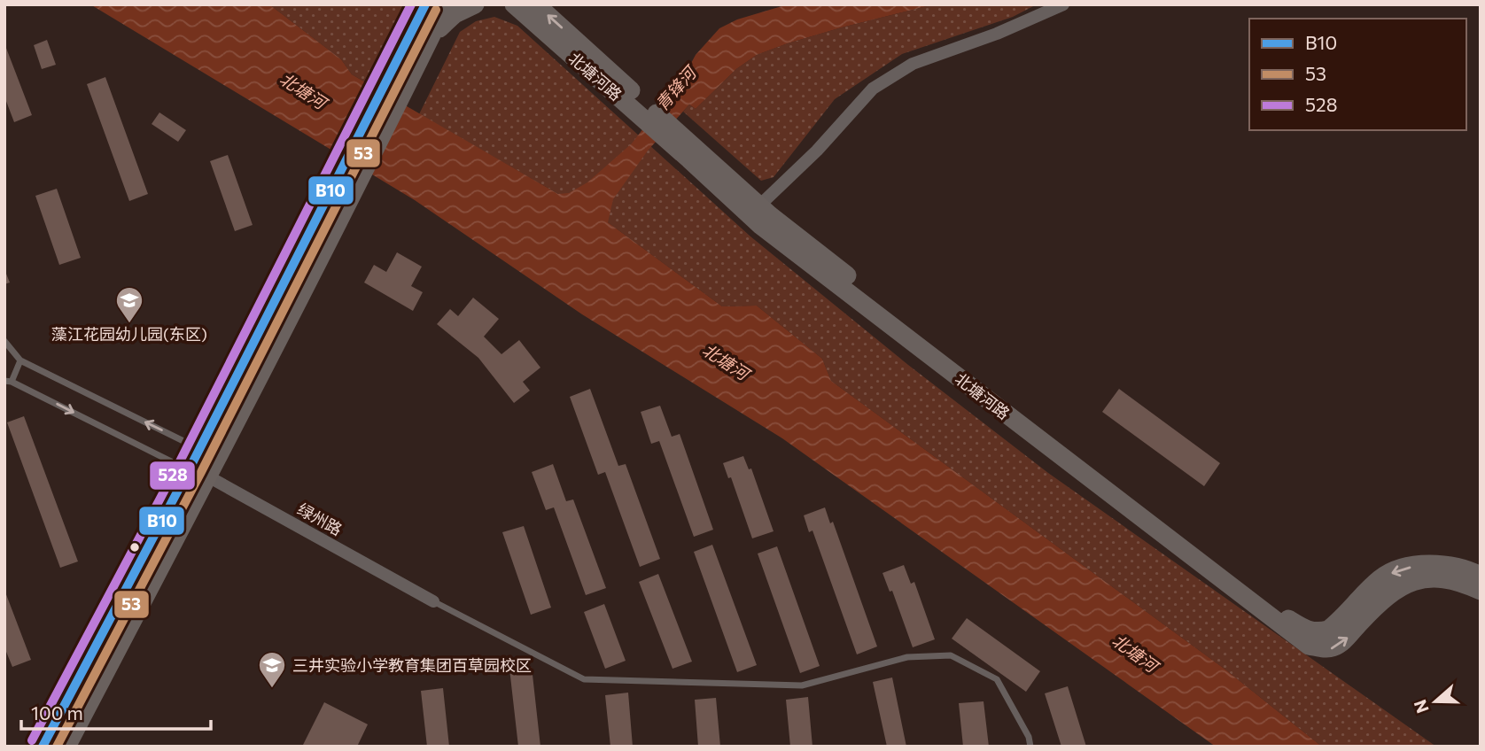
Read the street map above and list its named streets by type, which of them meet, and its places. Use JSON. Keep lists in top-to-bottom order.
{
  "streets": {
    "main road": ["北塘河路"],
    "street": ["绿州路"]
  },
  "water": ["青锋河", "北塘河"],
  "places": {
    "school or university": ["藻江花园幼儿园(东区)", "三井实验小学教育集团百草园校区"]
  },
  "lines": ["transit line B10", "transit line 528", "transit line 53"],
  "legend": ["B10", "53", "528"],
  "scale_bar": "100 m",
  "north": "left"
}
